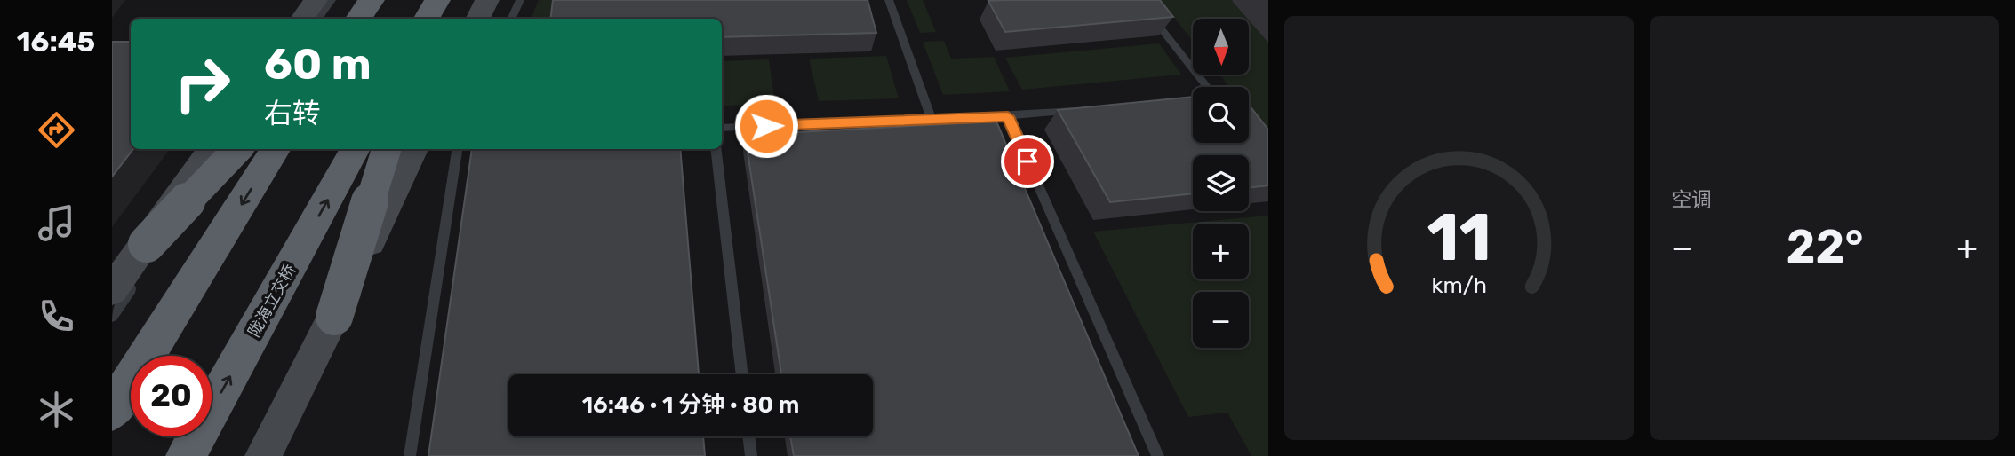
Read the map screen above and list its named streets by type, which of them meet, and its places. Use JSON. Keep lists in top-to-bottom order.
{
  "streets": {
    "highway": ["陇海立交桥"]
  },
  "north": "bottom",
  "page": {
    "tabs": "16:45",
    "tile": "空调",
    "map_buttons": ["+", "−"],
    "turn": ["60 m", "右转"],
    "heat": ["−", "22°", "+"],
    "limit": "20",
    "trip": "16:46 · 1 分钟 · 80 m",
    "gauge": ["11", "km/h"]
  }
}
